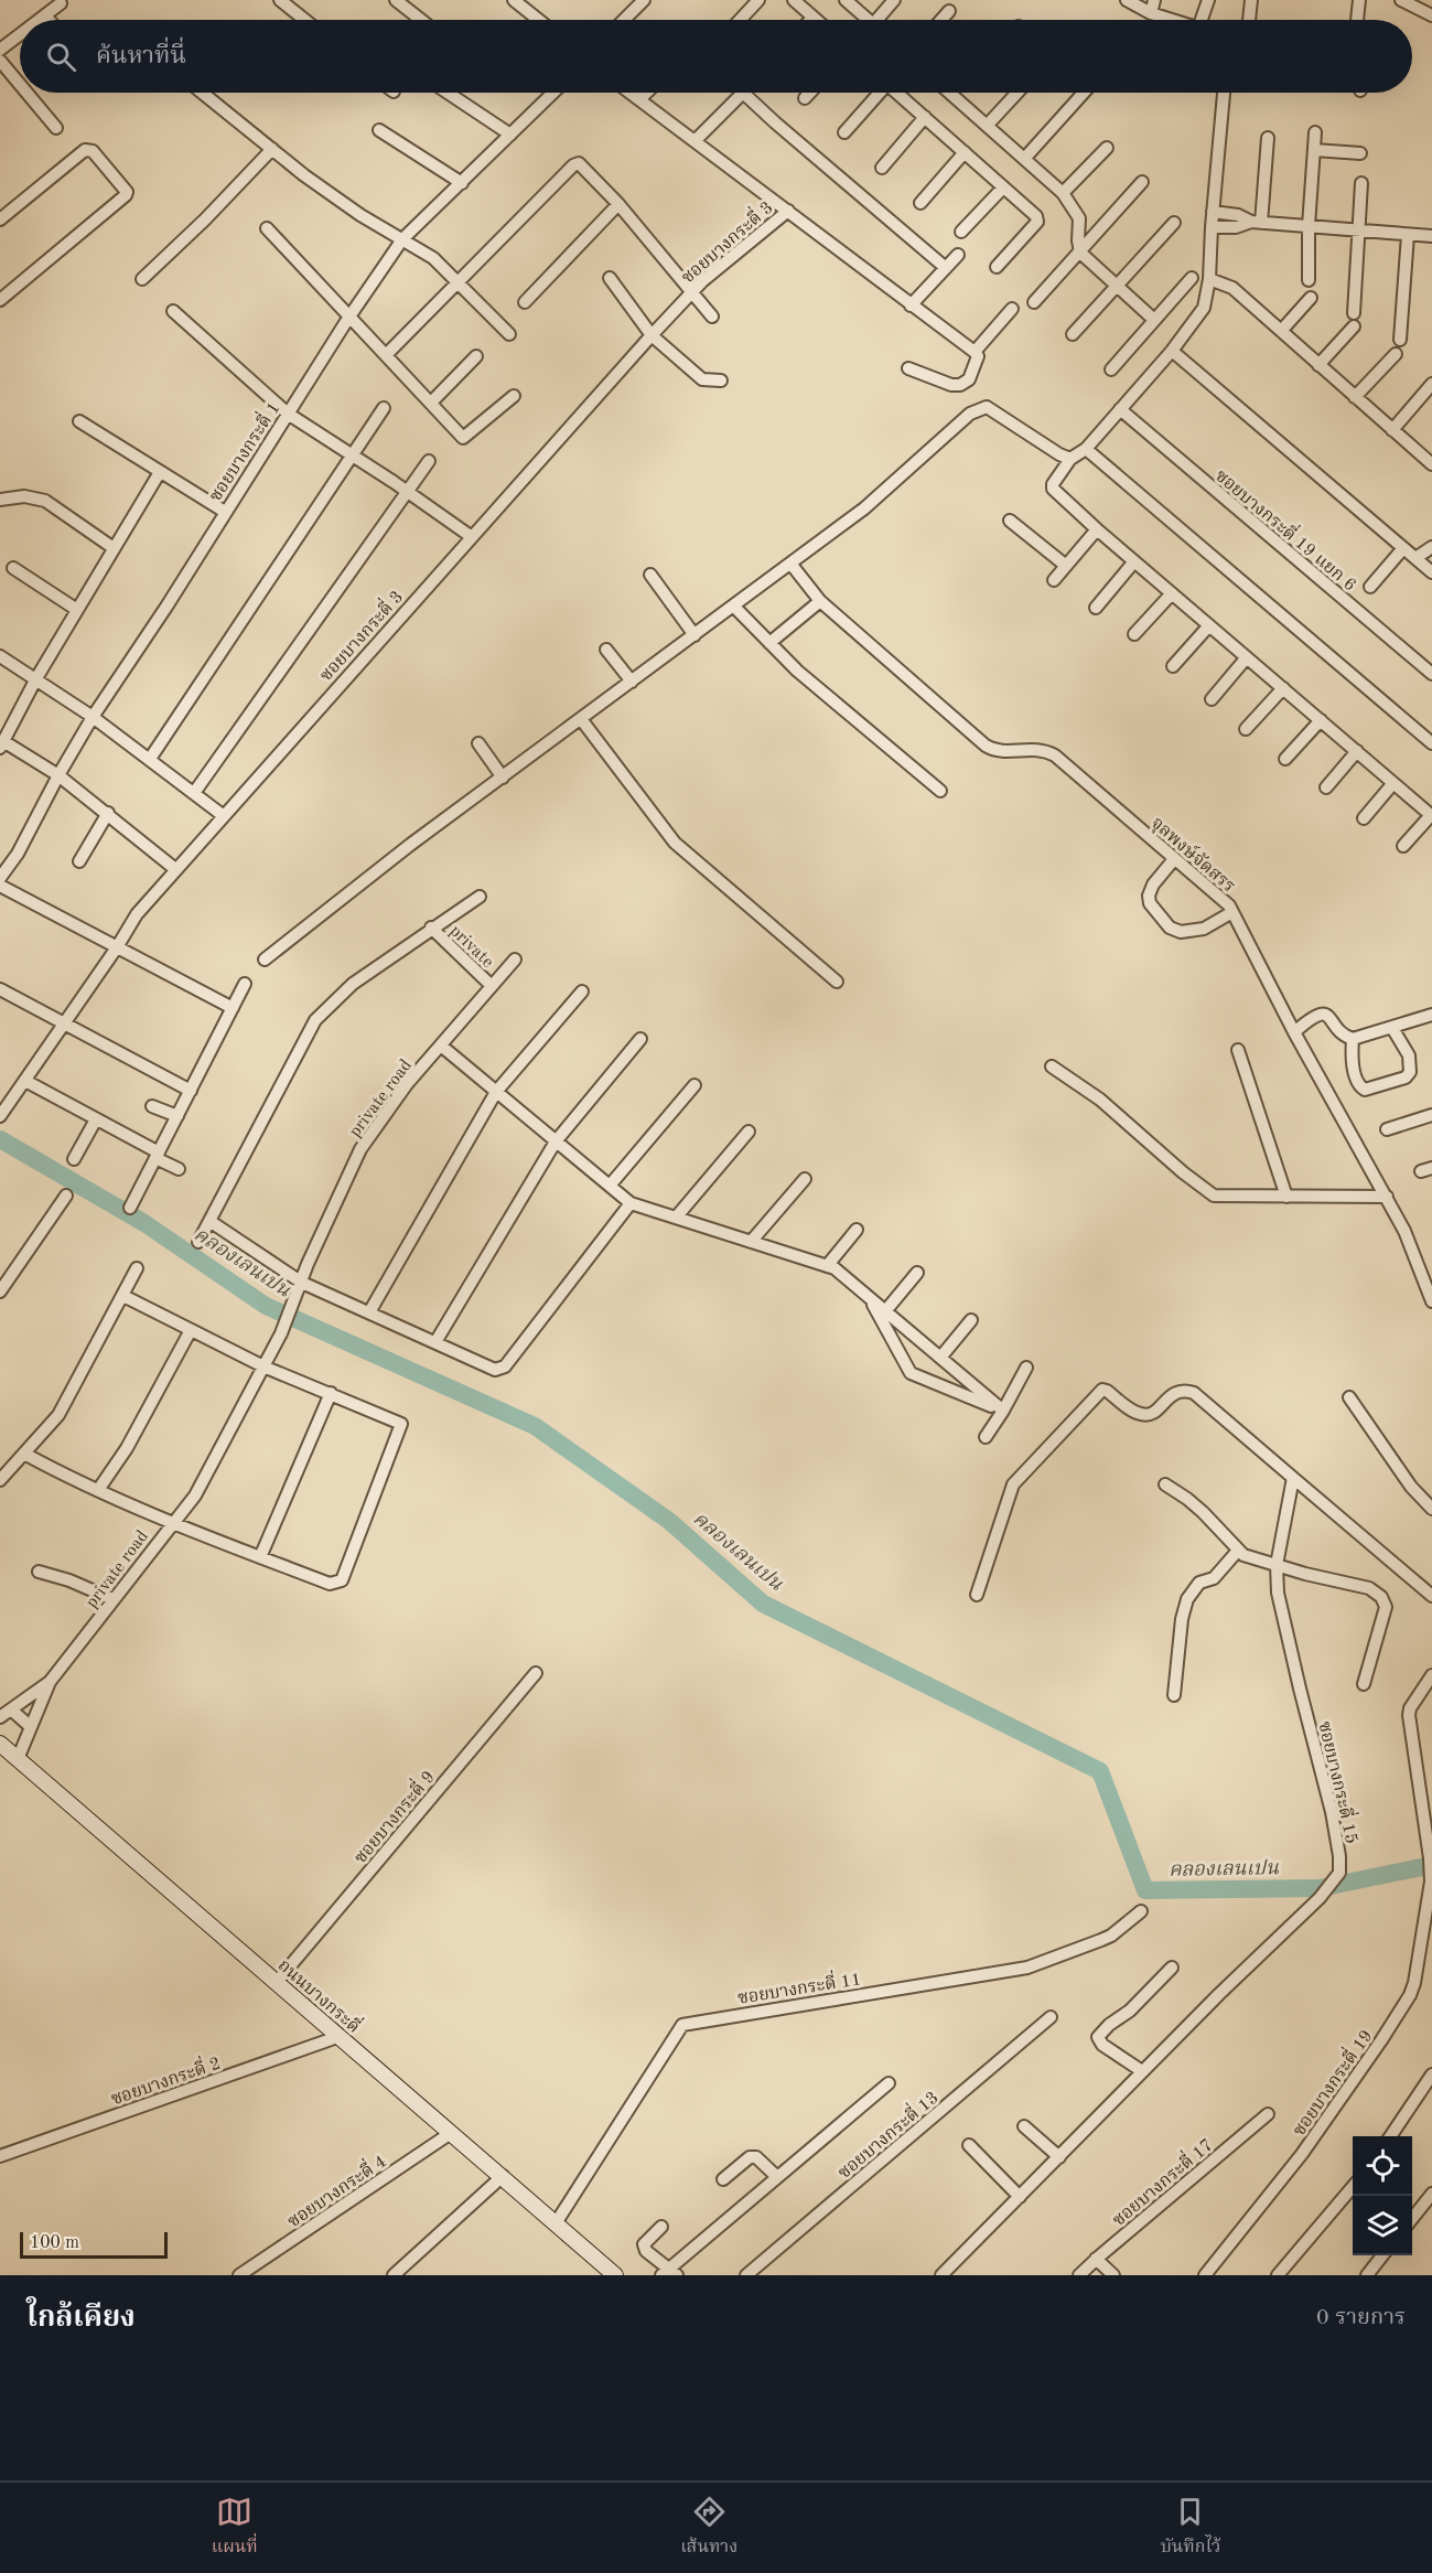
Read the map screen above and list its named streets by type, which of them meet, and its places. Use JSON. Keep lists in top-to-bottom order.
{
  "streets": {
    "street": [
      "ซอยบางกระดี่ 3",
      "ซอยบางกระดี่ 1",
      "ซอยบางกระดี่ 19 แยก 6",
      "จุลพงษ์จัดสรร",
      "private",
      "private road",
      "ซอยบางกระดี่ 15",
      "ซอยบางกระดี่ 9",
      "ซอยบางกระดี่ 11",
      "ถนนบางกระดี่",
      "ซอยบางกระดี่ 2",
      "ซอยบางกระดี่ 19",
      "ซอยบางกระดี่ 13",
      "ซอยบางกระดี่ 17",
      "ซอยบางกระดี่ 4"
    ]
  },
  "crossings": [
    ["private", "private road"],
    ["ซอยบางกระดี่ 9", "ถนนบางกระดี่"],
    ["ซอยบางกระดี่ 11", "ถนนบางกระดี่"],
    ["ถนนบางกระดี่", "ซอยบางกระดี่ 2"],
    ["ถนนบางกระดี่", "ซอยบางกระดี่ 4"]
  ],
  "water": ["คลองเลนเปน"],
  "scale_bar": "100 m",
  "page": {
    "search": "ค้นหาที่นี่",
    "scale": "100 m",
    "heading": ["ใกล้เคียง", "0 รายการ"],
    "nav": ["แผนที่", "เส้นทาง", "บันทึกไว้"]
  }
}
